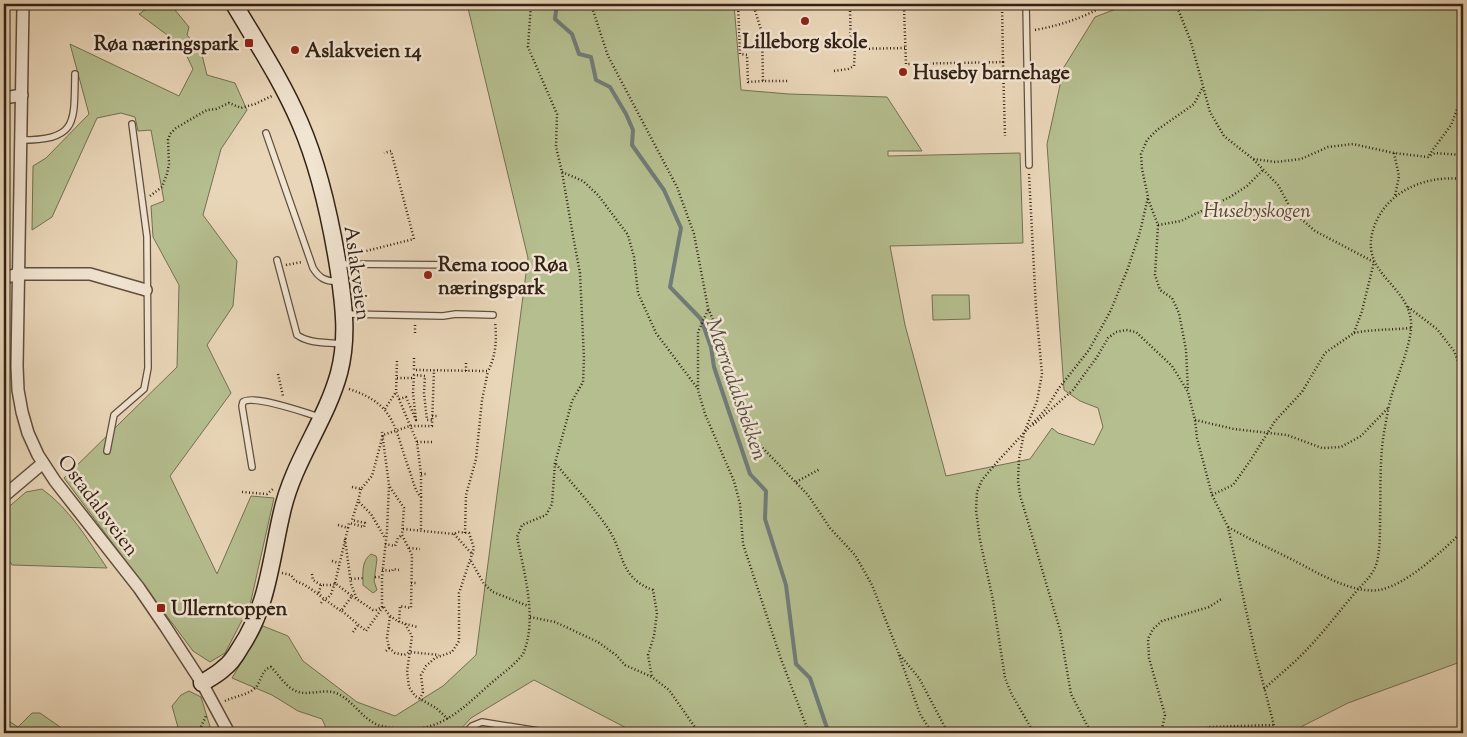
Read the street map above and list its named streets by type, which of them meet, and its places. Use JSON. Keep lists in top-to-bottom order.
{
  "streets": {
    "street": ["Aslakveien", "Ostadalsveien"]
  },
  "crossings": [
    ["Aslakveien", "Ostadalsveien"]
  ],
  "water": ["Mærradalsbekken"],
  "parks": ["Husebyskogen"],
  "places": {
    "other": [
      "Lilleborg skole",
      "Aslakveien 14",
      "Huseby barnehage",
      "Rema 1000 Røa næringspark"
    ],
    "transit": ["Røa næringspark", "Ullerntoppen"]
  }
}
